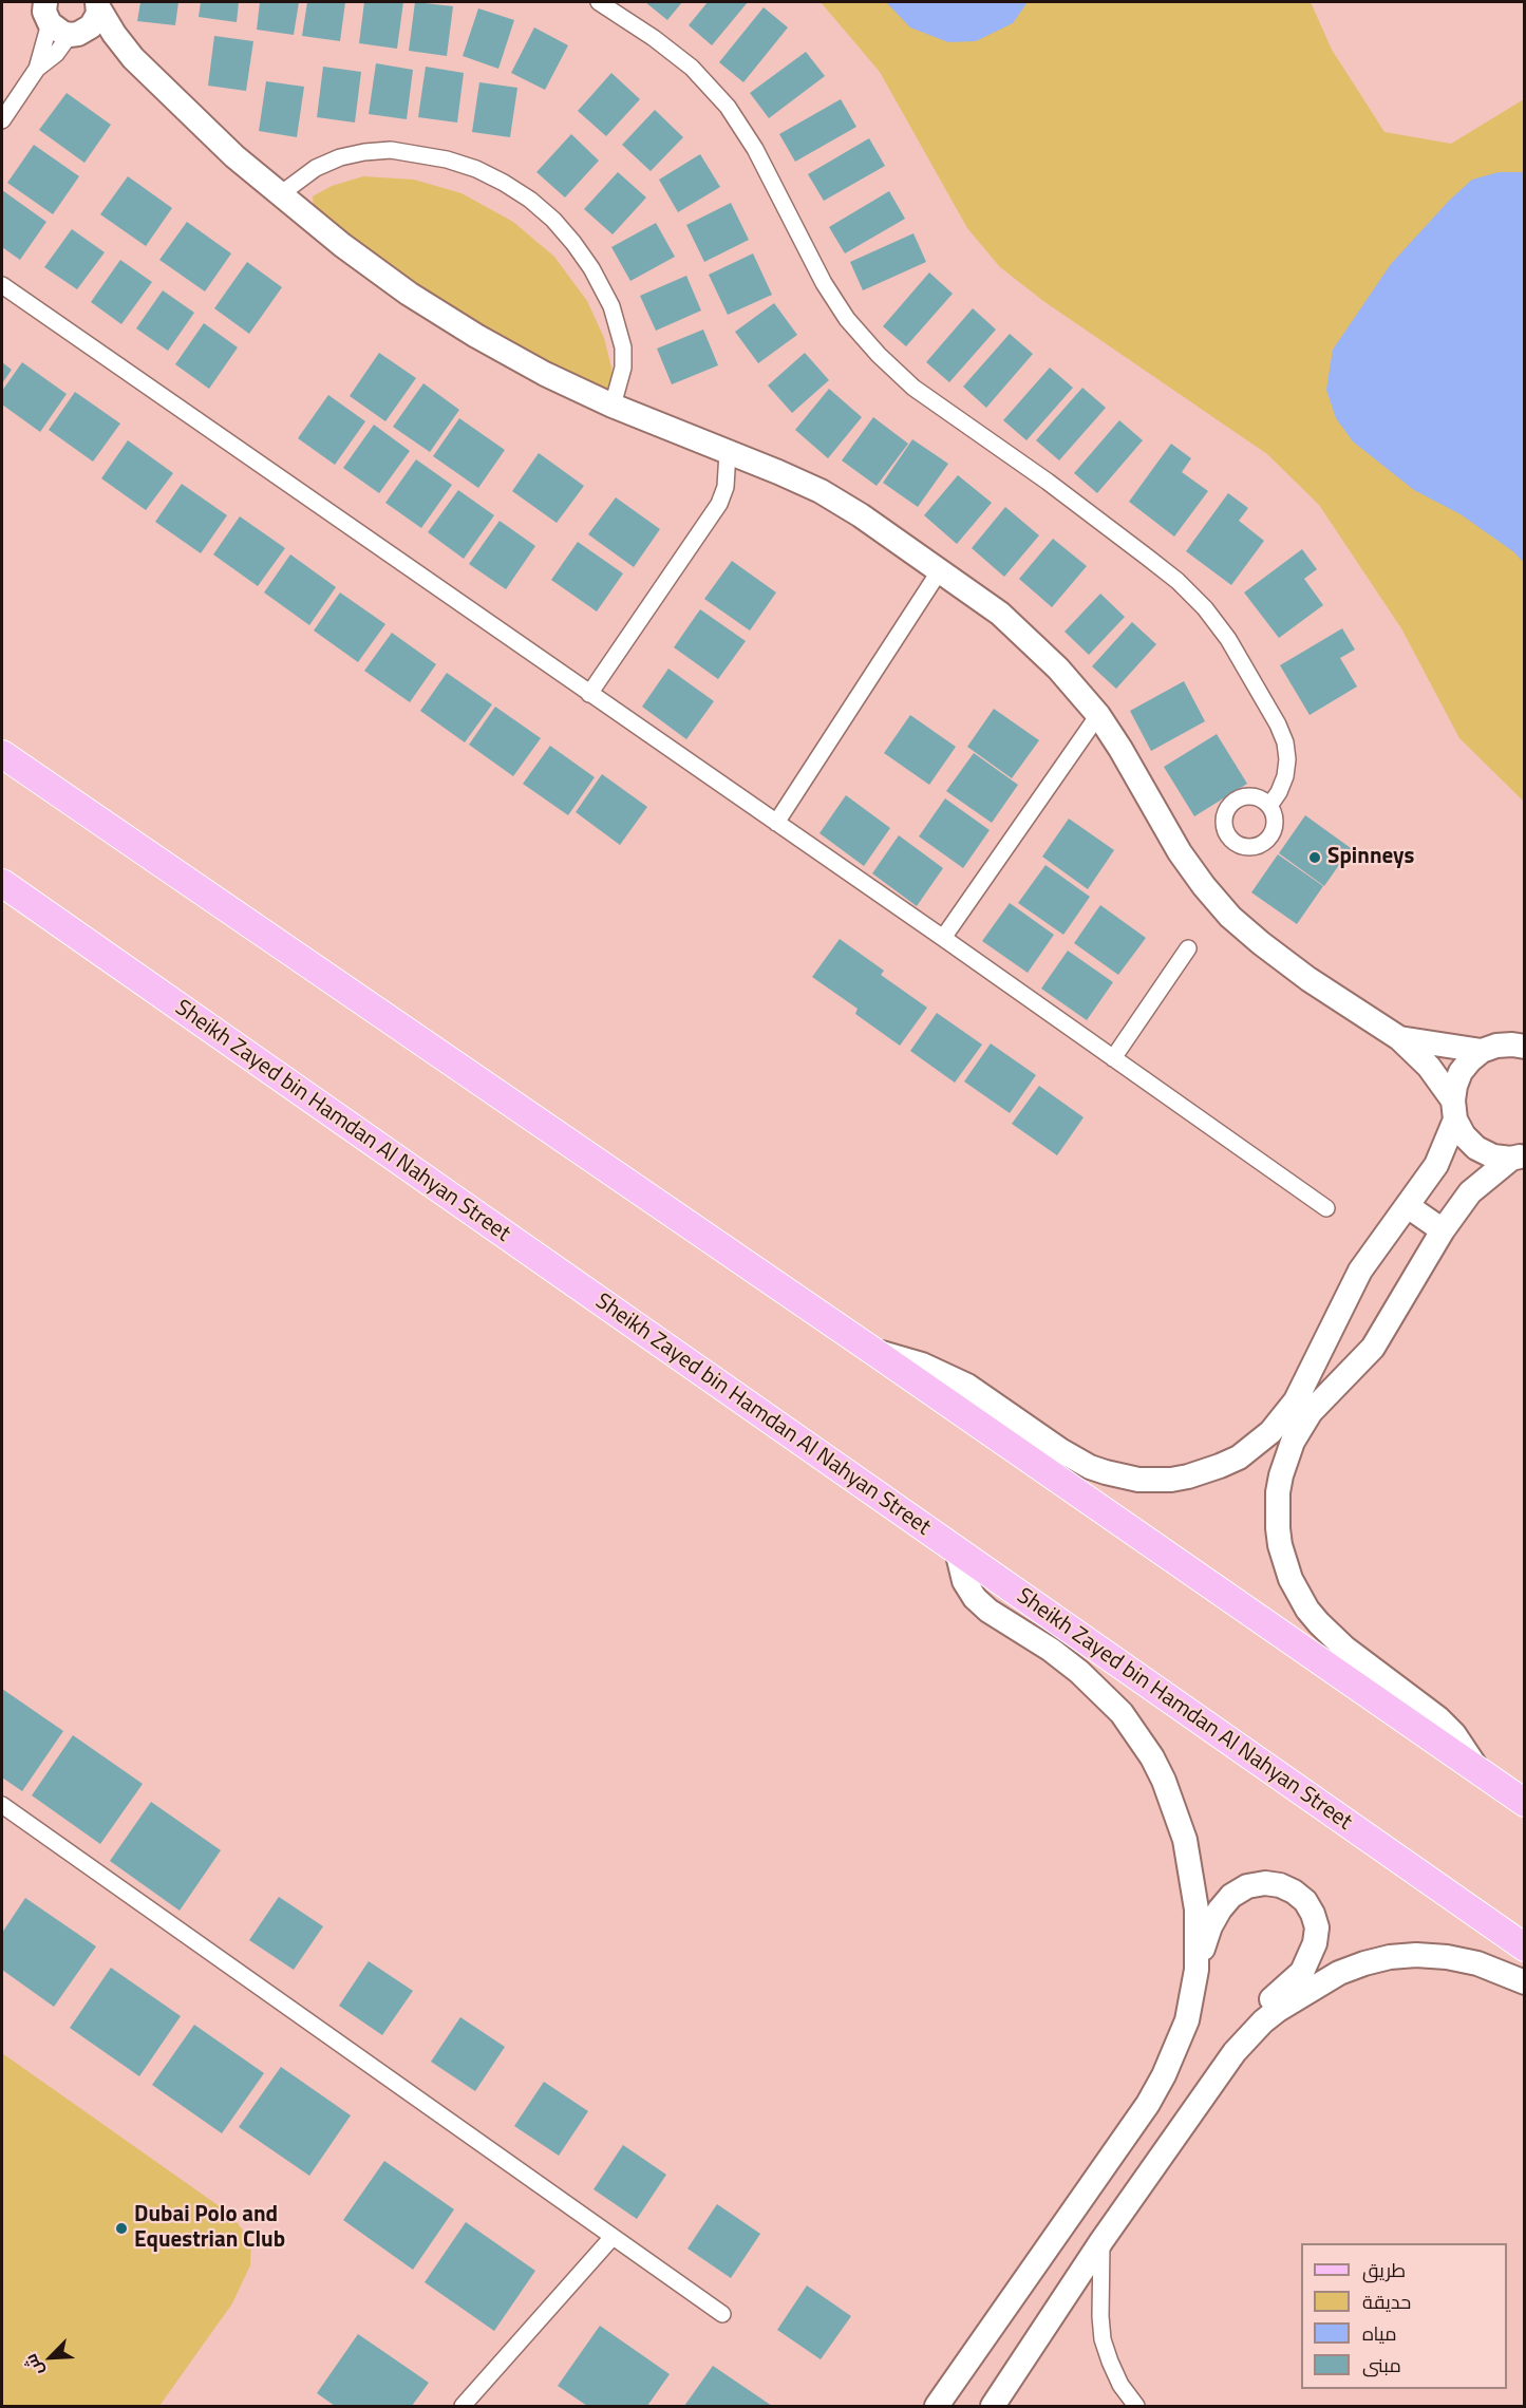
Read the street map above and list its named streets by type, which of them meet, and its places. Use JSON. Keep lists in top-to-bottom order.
{
  "streets": {
    "main road": ["Sheikh Zayed bin Hamdan Al Nahyan Street"]
  },
  "places": ["Spinneys", "Dubai Polo and Equestrian Club"],
  "legend": [
    "طريق",
    "حديقة",
    "مياه",
    "مبنى"
  ],
  "north": "bottom left"
}
